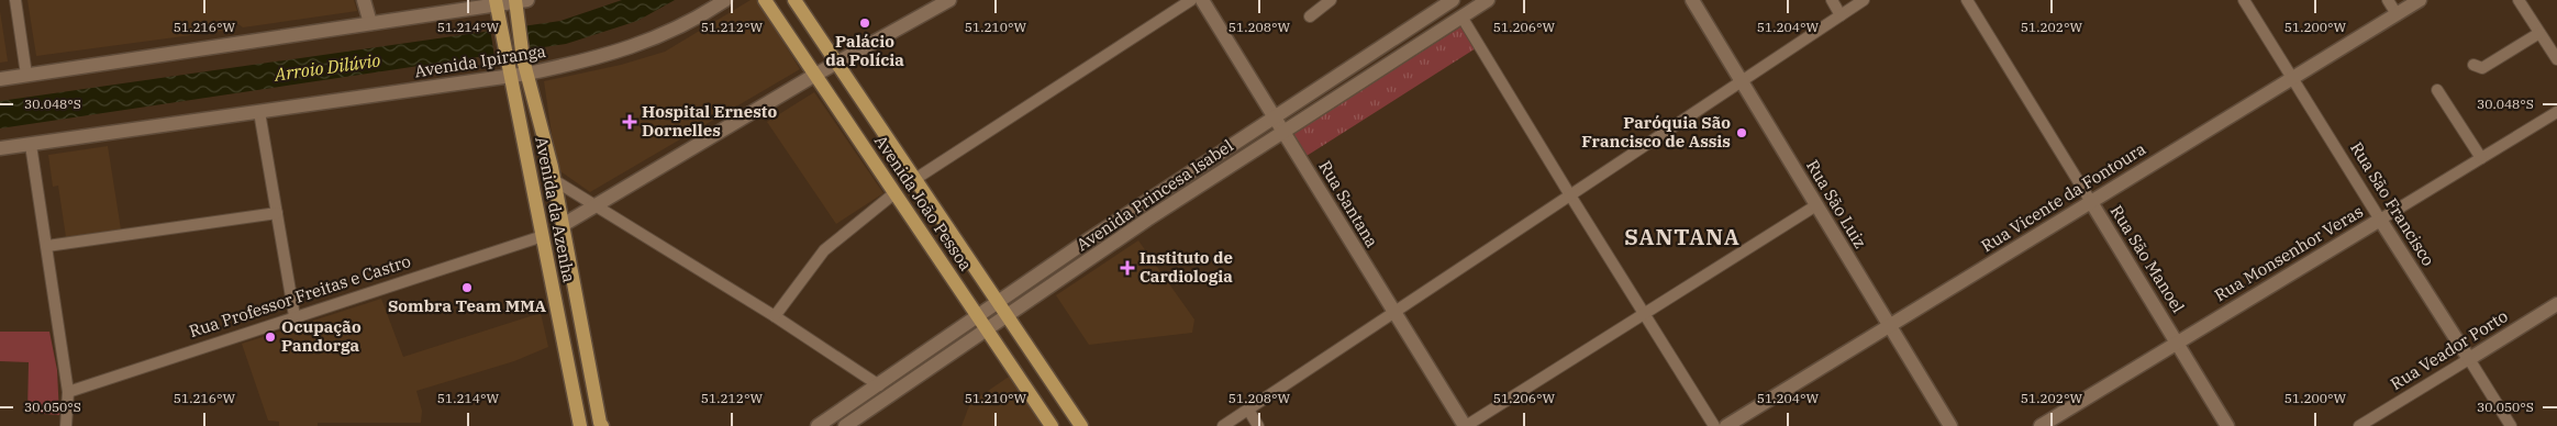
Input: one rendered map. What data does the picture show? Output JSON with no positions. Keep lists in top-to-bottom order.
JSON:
{
  "streets": {
    "main road": ["Avenida João Pessoa", "Avenida da Azenha"],
    "street": [
      "Avenida Ipiranga",
      "Avenida Princesa Isabel",
      "Rua Vicente da Fontoura",
      "Rua Santana",
      "Rua São Luiz",
      "Rua São Francisco",
      "Rua Monsenhor Veras",
      "Rua São Manoel",
      "Rua Professor Freitas e Castro",
      "Rua Veador Porto"
    ]
  },
  "crossings": [
    ["Avenida Ipiranga", "Avenida da Azenha"],
    ["Avenida Princesa Isabel", "Avenida João Pessoa"],
    ["Avenida Princesa Isabel", "Rua Santana"],
    ["Rua Vicente da Fontoura", "Rua São Luiz"],
    ["Rua Vicente da Fontoura", "Rua São Francisco"],
    ["Rua Vicente da Fontoura", "Rua São Manoel"],
    ["Rua São Francisco", "Rua Monsenhor Veras"],
    ["Rua São Francisco", "Rua Veador Porto"],
    ["Avenida da Azenha", "Rua Professor Freitas e Castro"],
    ["Rua Monsenhor Veras", "Rua São Manoel"]
  ],
  "districts": ["SANTANA"],
  "water": ["Arroio Dilúvio"],
  "places": {
    "other": [
      "Palácio da Polícia",
      "Paróquia São Francisco de Assis",
      "Sombra Team MMA",
      "Ocupação Pandorga"
    ],
    "health": ["Hospital Ernesto Dornelles", "Instituto de Cardiologia"]
  },
  "coordinates": [
    "51.216°W",
    "51.214°W",
    "51.212°W",
    "51.210°W",
    "51.208°W",
    "51.206°W",
    "51.204°W",
    "51.202°W",
    "51.200°W",
    "30.048°S",
    "30.050°S"
  ]
}
